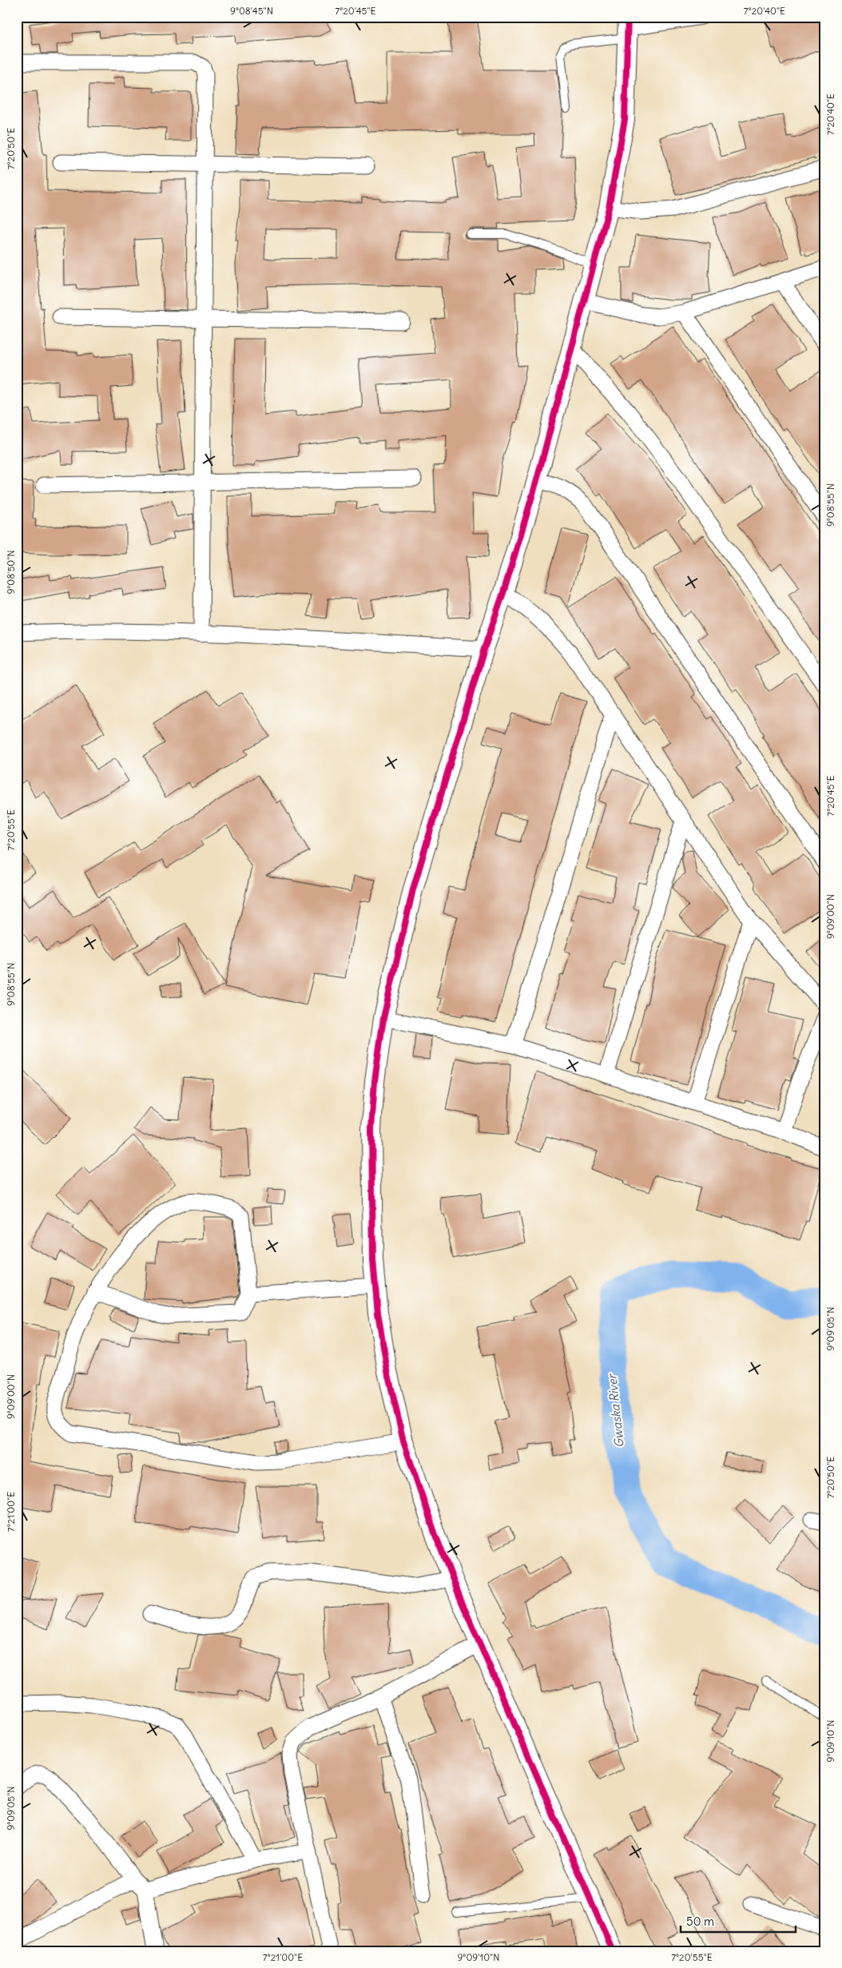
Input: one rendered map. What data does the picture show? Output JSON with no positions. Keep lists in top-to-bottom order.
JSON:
{
  "water": ["Gwaska River"],
  "scale_bar": "50 m",
  "coordinates": [
    "9°08'45\"N",
    "7°20'45\"E",
    "7°20'40\"E",
    "7°20'50\"E",
    "9°08'55\"N",
    "9°08'50\"N",
    "7°20'55\"E",
    "9°09'00\"N",
    "9°09'05\"N",
    "7°21'00\"E",
    "9°09'10\"N"
  ]
}
